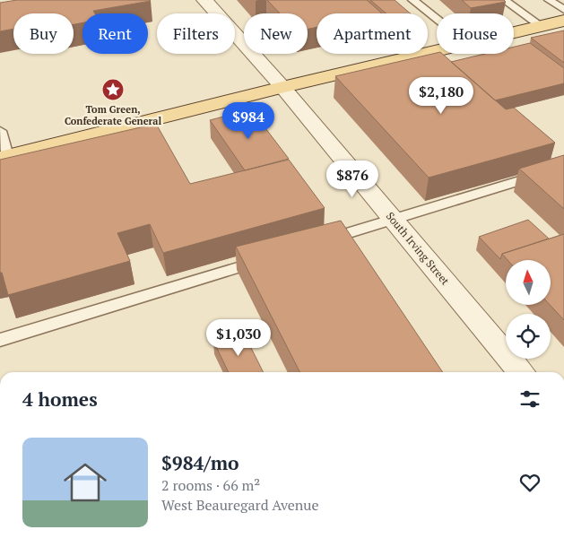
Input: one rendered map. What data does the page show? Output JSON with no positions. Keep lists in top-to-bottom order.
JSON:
{
  "streets": {
    "street": ["South Irving Street"]
  },
  "places": {
    "place": ["Tom Green, Confederate General"]
  },
  "north": "top",
  "page": {
    "chip": [
      "Buy",
      "Rent",
      "Filters",
      "New",
      "Apartment",
      "House"
    ],
    "price": [
      "$2,180",
      "$984",
      "$876",
      "$1,030"
    ],
    "heading": "4 homes",
    "list": [
      {
        "name": "$984/mo",
        "note": "2 rooms · 66 m² · West Beauregard Avenue"
      }
    ]
  }
}
